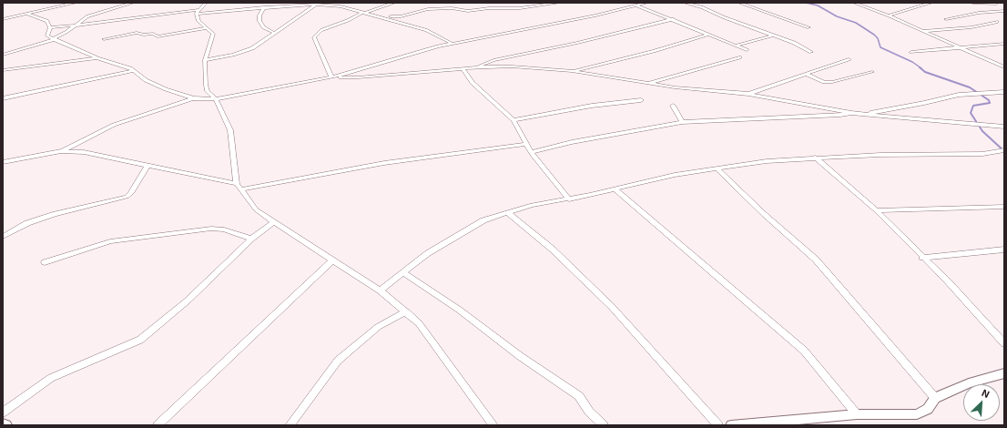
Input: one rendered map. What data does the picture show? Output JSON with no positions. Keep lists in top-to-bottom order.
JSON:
{
  "north": "top right"
}
